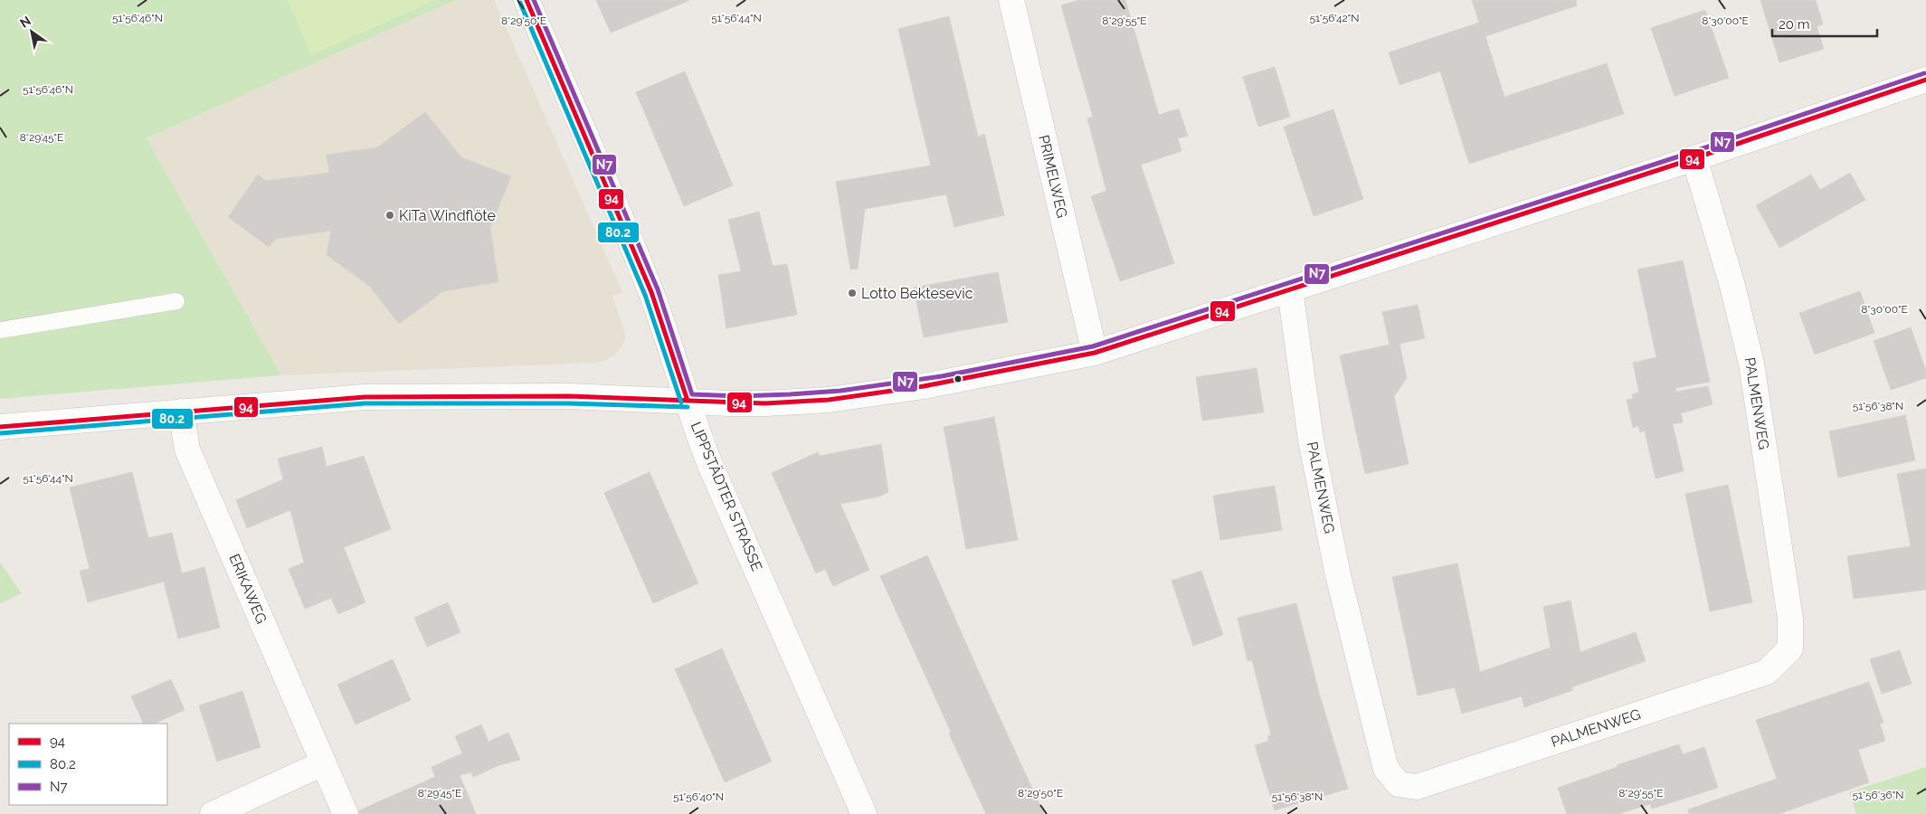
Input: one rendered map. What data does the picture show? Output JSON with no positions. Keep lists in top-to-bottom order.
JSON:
{
  "streets": {
    "street": [
      "PRIMELWEG",
      "PALMENWEG",
      "LIPPSTÄDTER STRASSE",
      "ERIKAWEG"
    ]
  },
  "places": ["KiTa Windflöte", "Lotto Bektesevic"],
  "lines": ["transit line 94", "transit line N7", "transit line 80.2"],
  "legend": ["94", "80.2", "N7"],
  "scale_bar": "20 m",
  "north": "top left",
  "coordinates": [
    "51°56'46\"N",
    "51°56'44\"N",
    "51°56'42\"N",
    "8°29'50\"E",
    "8°30'00\"E",
    "8°29'55\"E",
    "8°29'45\"E",
    "51°56'38\"N",
    "51°56'36\"N",
    "51°56'40\"N"
  ]
}
